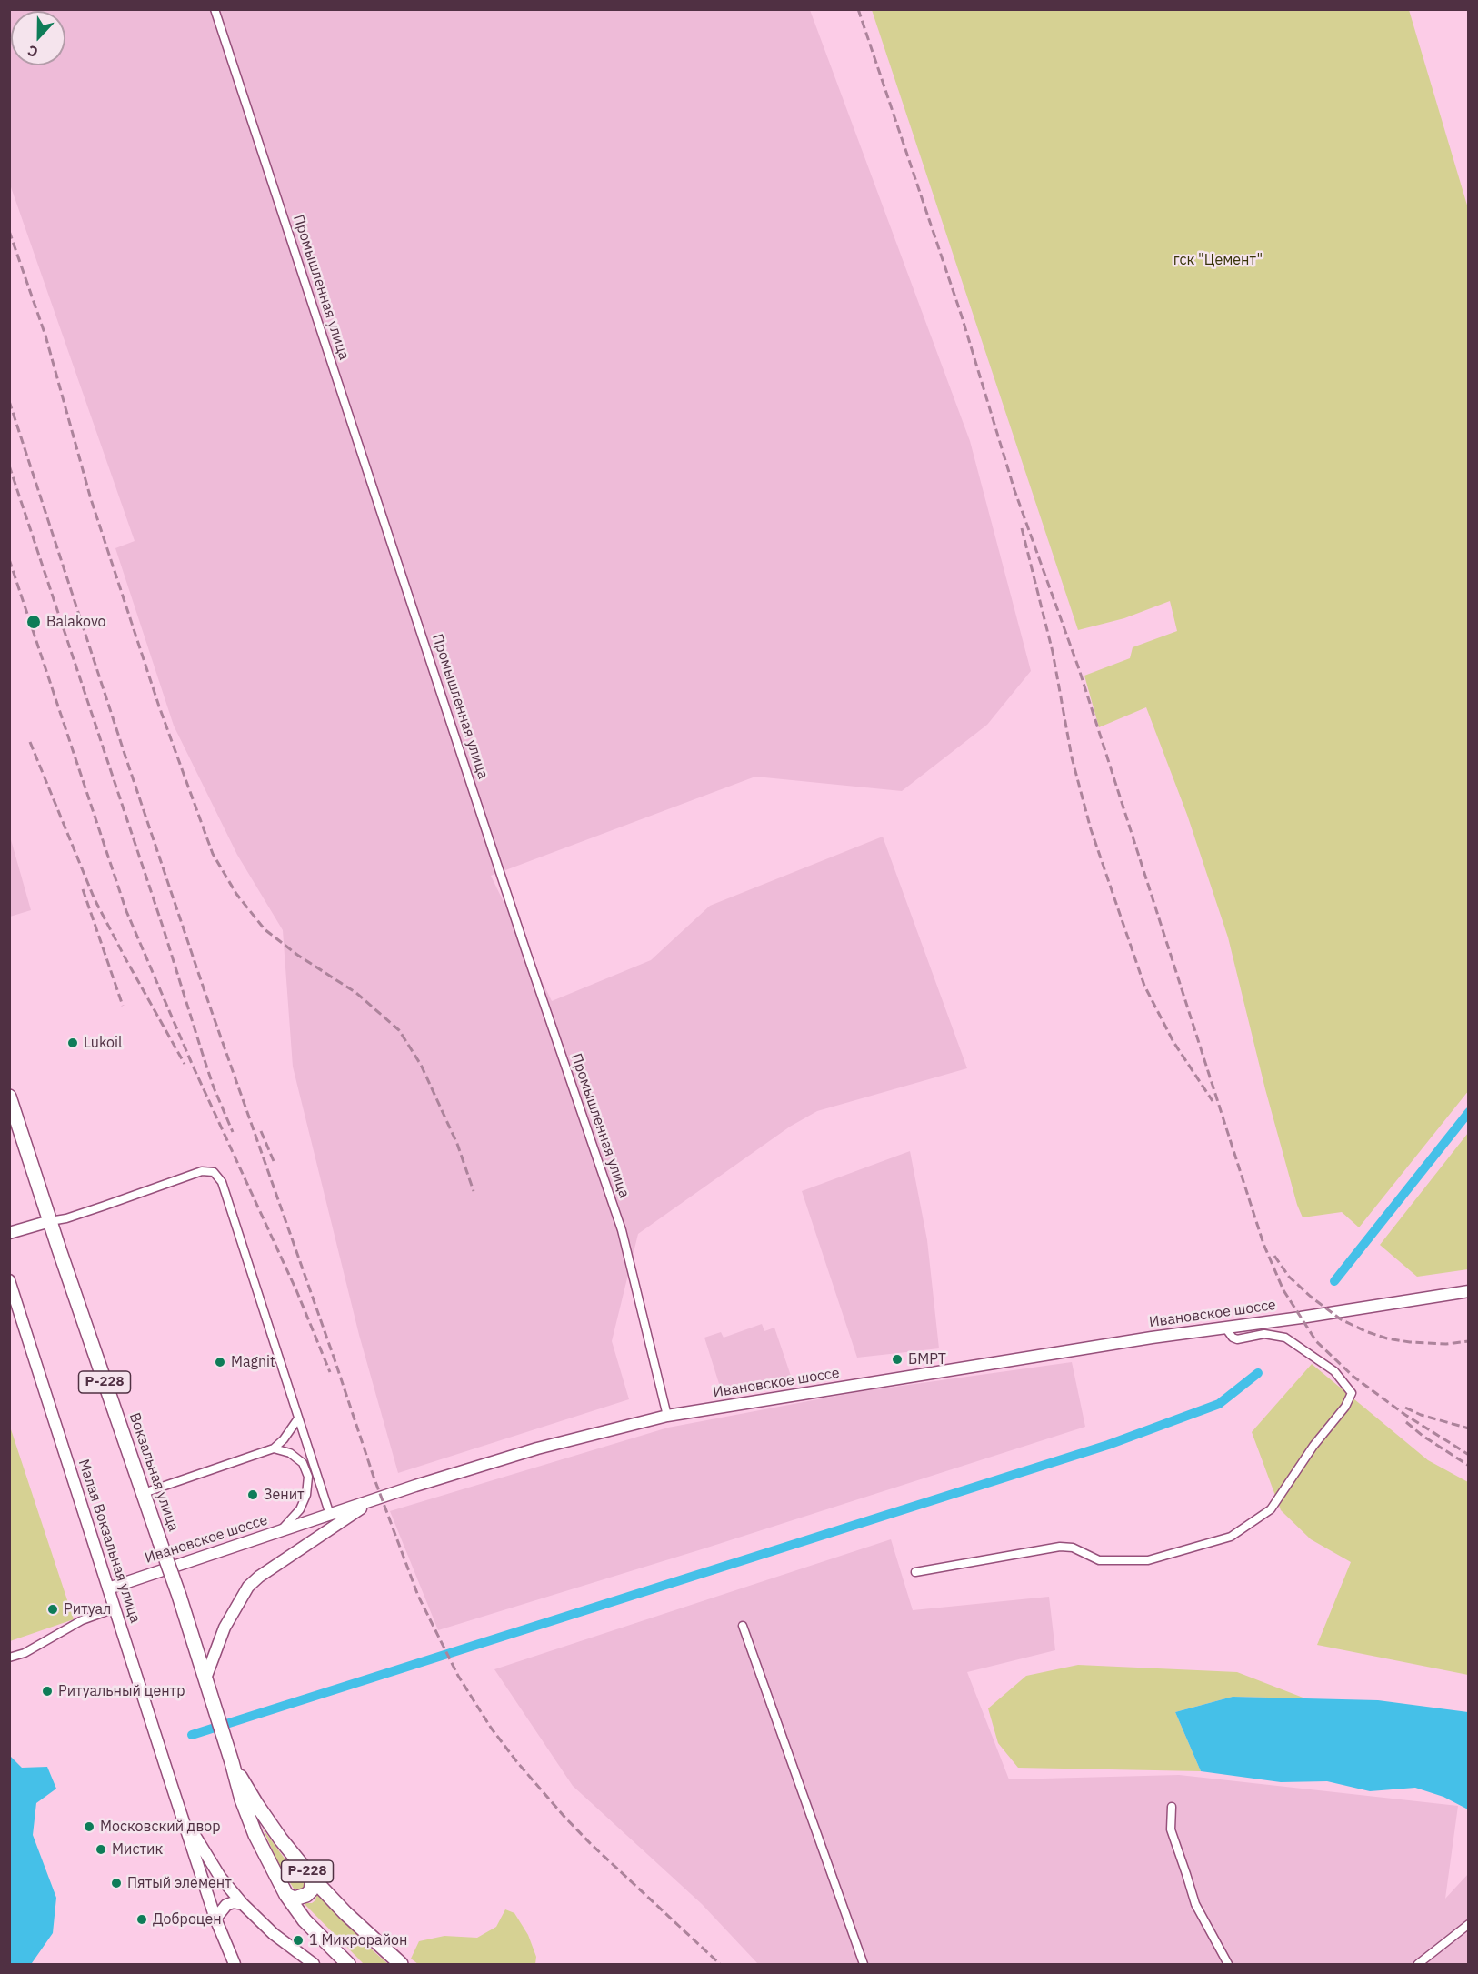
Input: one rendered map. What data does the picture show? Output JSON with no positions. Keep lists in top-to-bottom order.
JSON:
{
  "streets": {
    "highway": ["Р-228", "Вокзальная улица"],
    "street": ["Промышленная улица", "Ивановское шоссе", "Малая Вокзальная улица"]
  },
  "crossings": [
    ["Промышленная улица", "Ивановское шоссе"],
    ["Ивановское шоссе", "Малая Вокзальная улица"],
    ["Р-228", "Вокзальная улица"]
  ],
  "parks": ["гск \"Цемент\""],
  "places": [
    "Balakovo",
    "Lukoil",
    "БМРТ",
    "Magnit",
    "Зенит",
    "Ритуал",
    "Ритуальный центр",
    "Московский двор",
    "Мистик",
    "Пятый элемент",
    "Доброцен",
    "1 Микрорайон"
  ],
  "north": "bottom"
}
